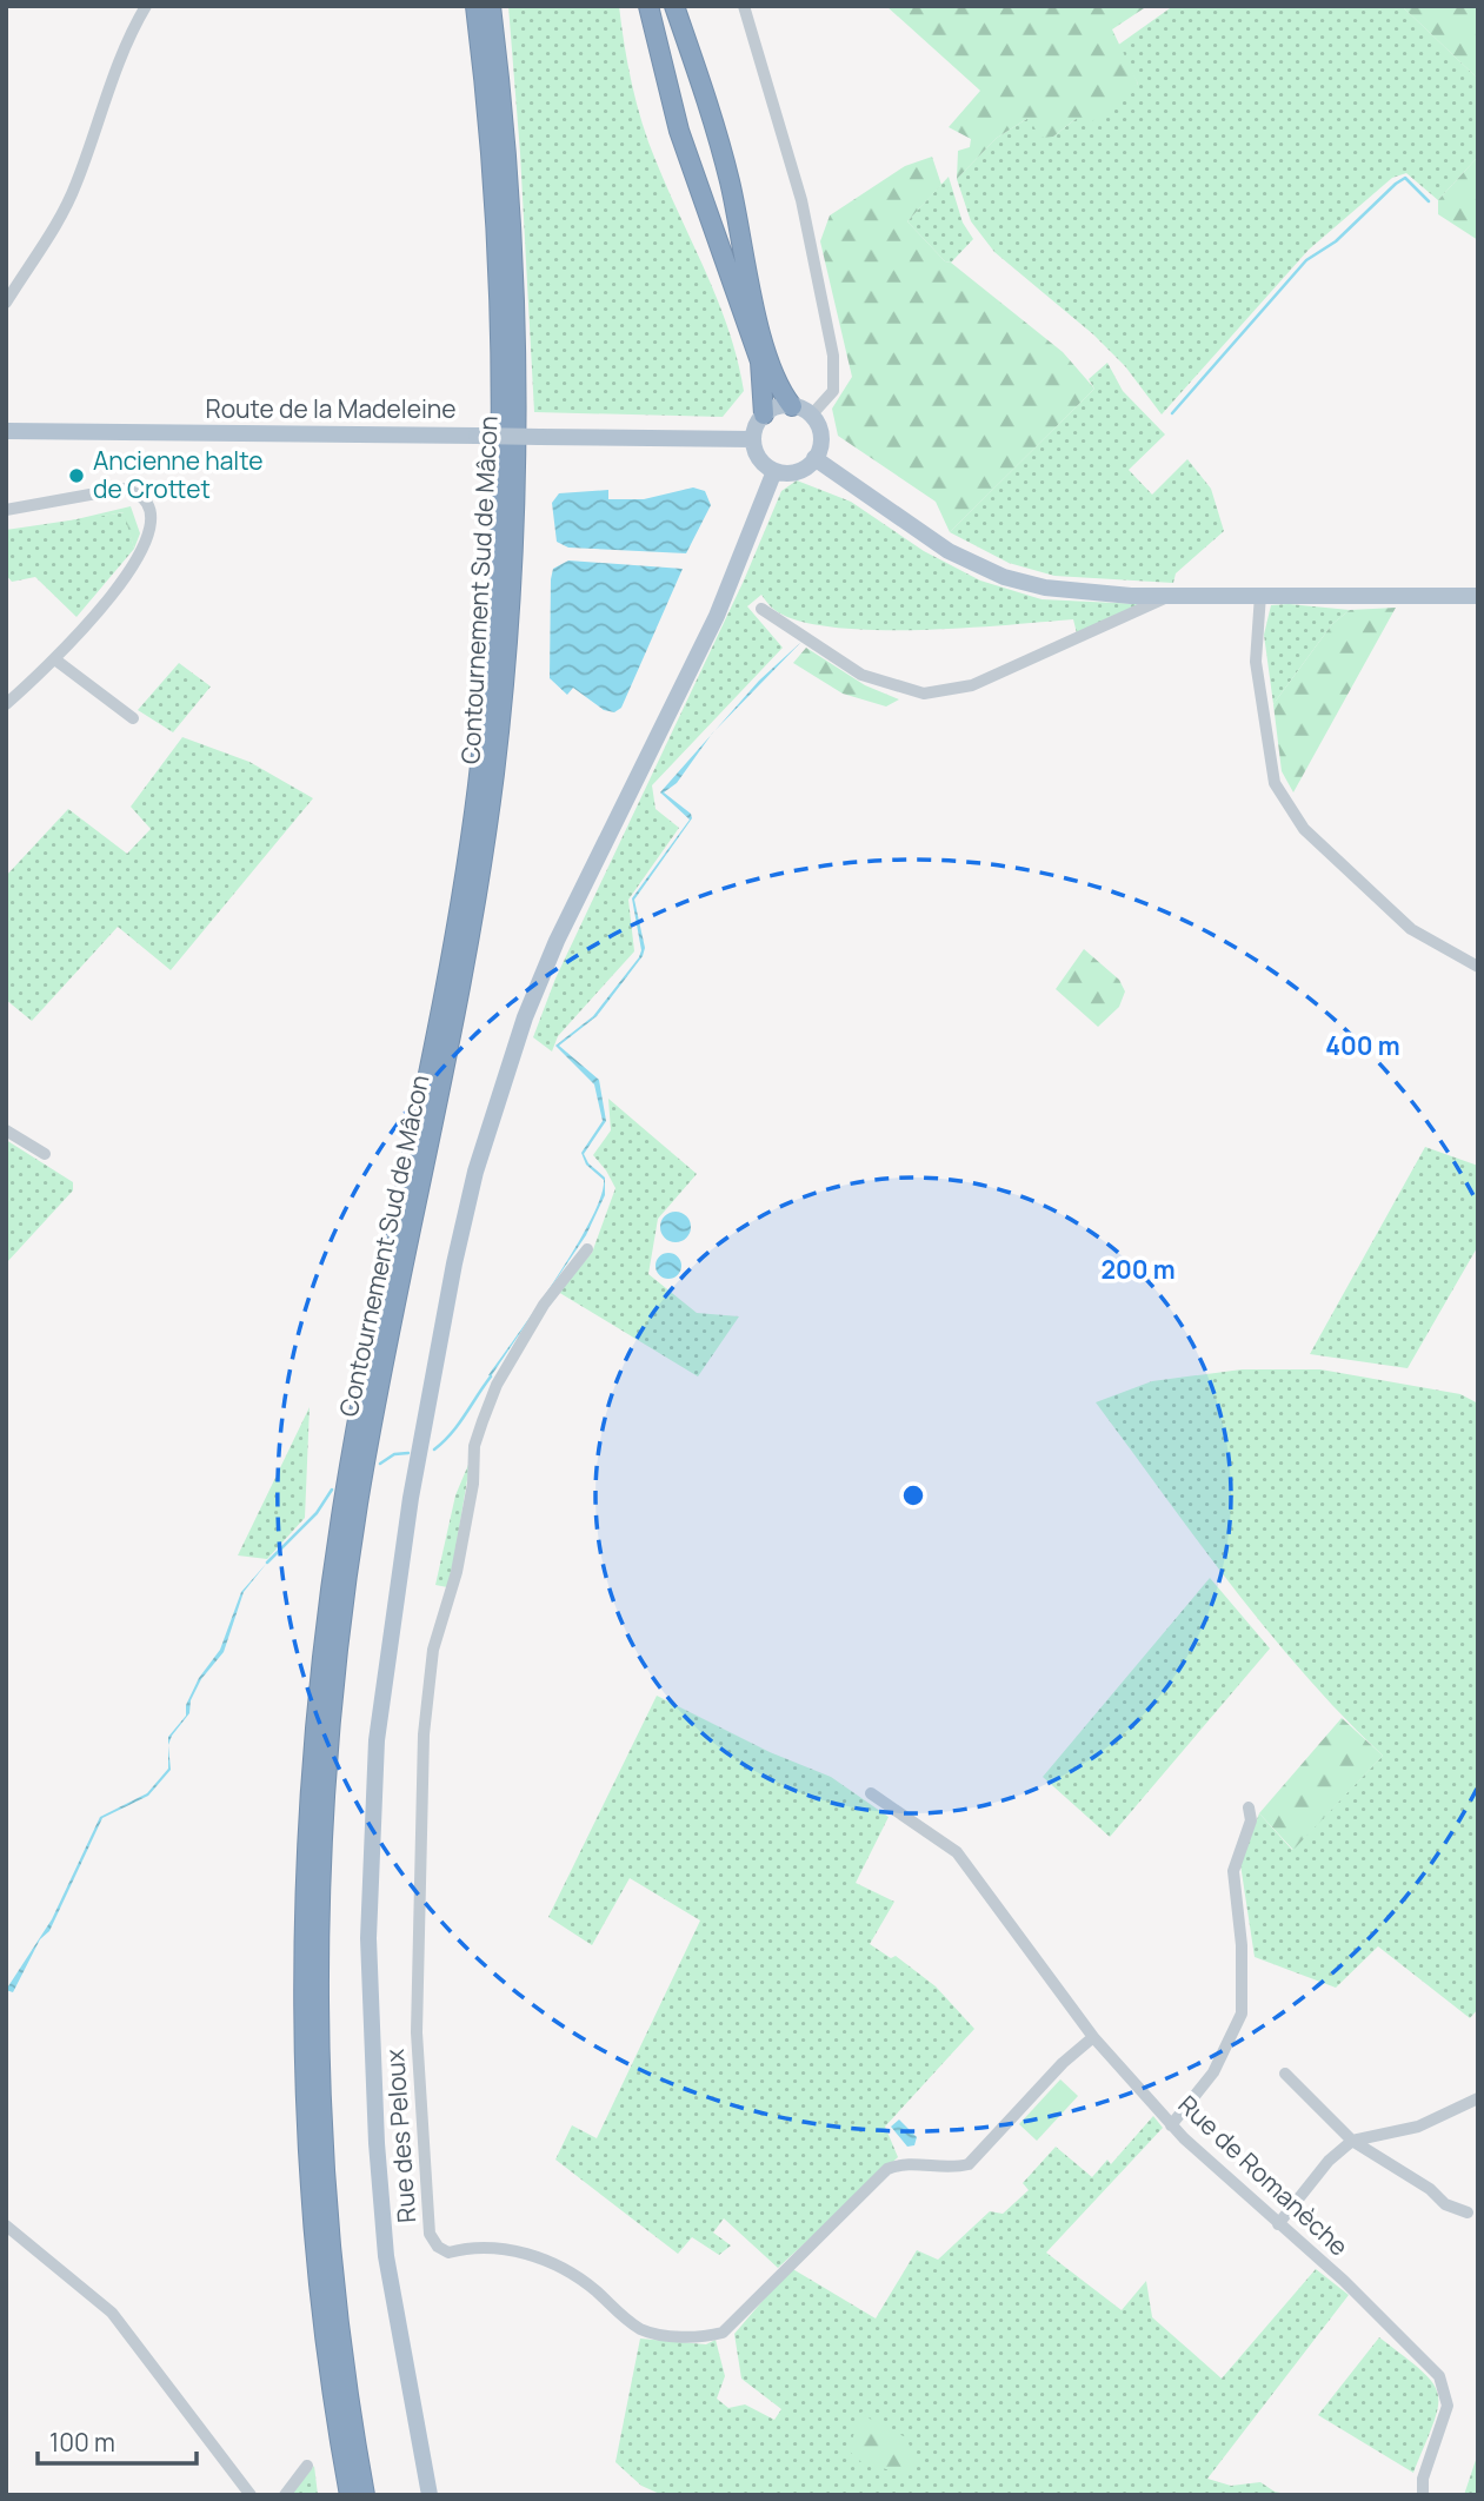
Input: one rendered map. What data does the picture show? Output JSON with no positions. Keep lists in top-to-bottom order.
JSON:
{
  "streets": {
    "highway": ["Contournement Sud de Mâcon"],
    "main road": ["Route de la Madeleine"],
    "street": ["Rue des Peloux", "Rue de Romanèche"]
  },
  "crossings": [
    ["Rue des Peloux", "Rue de Romanèche"]
  ],
  "places": ["Ancienne halte de Crottet"],
  "scale_bar": "100 m",
  "rings": ["400 m", "200 m"]
}
